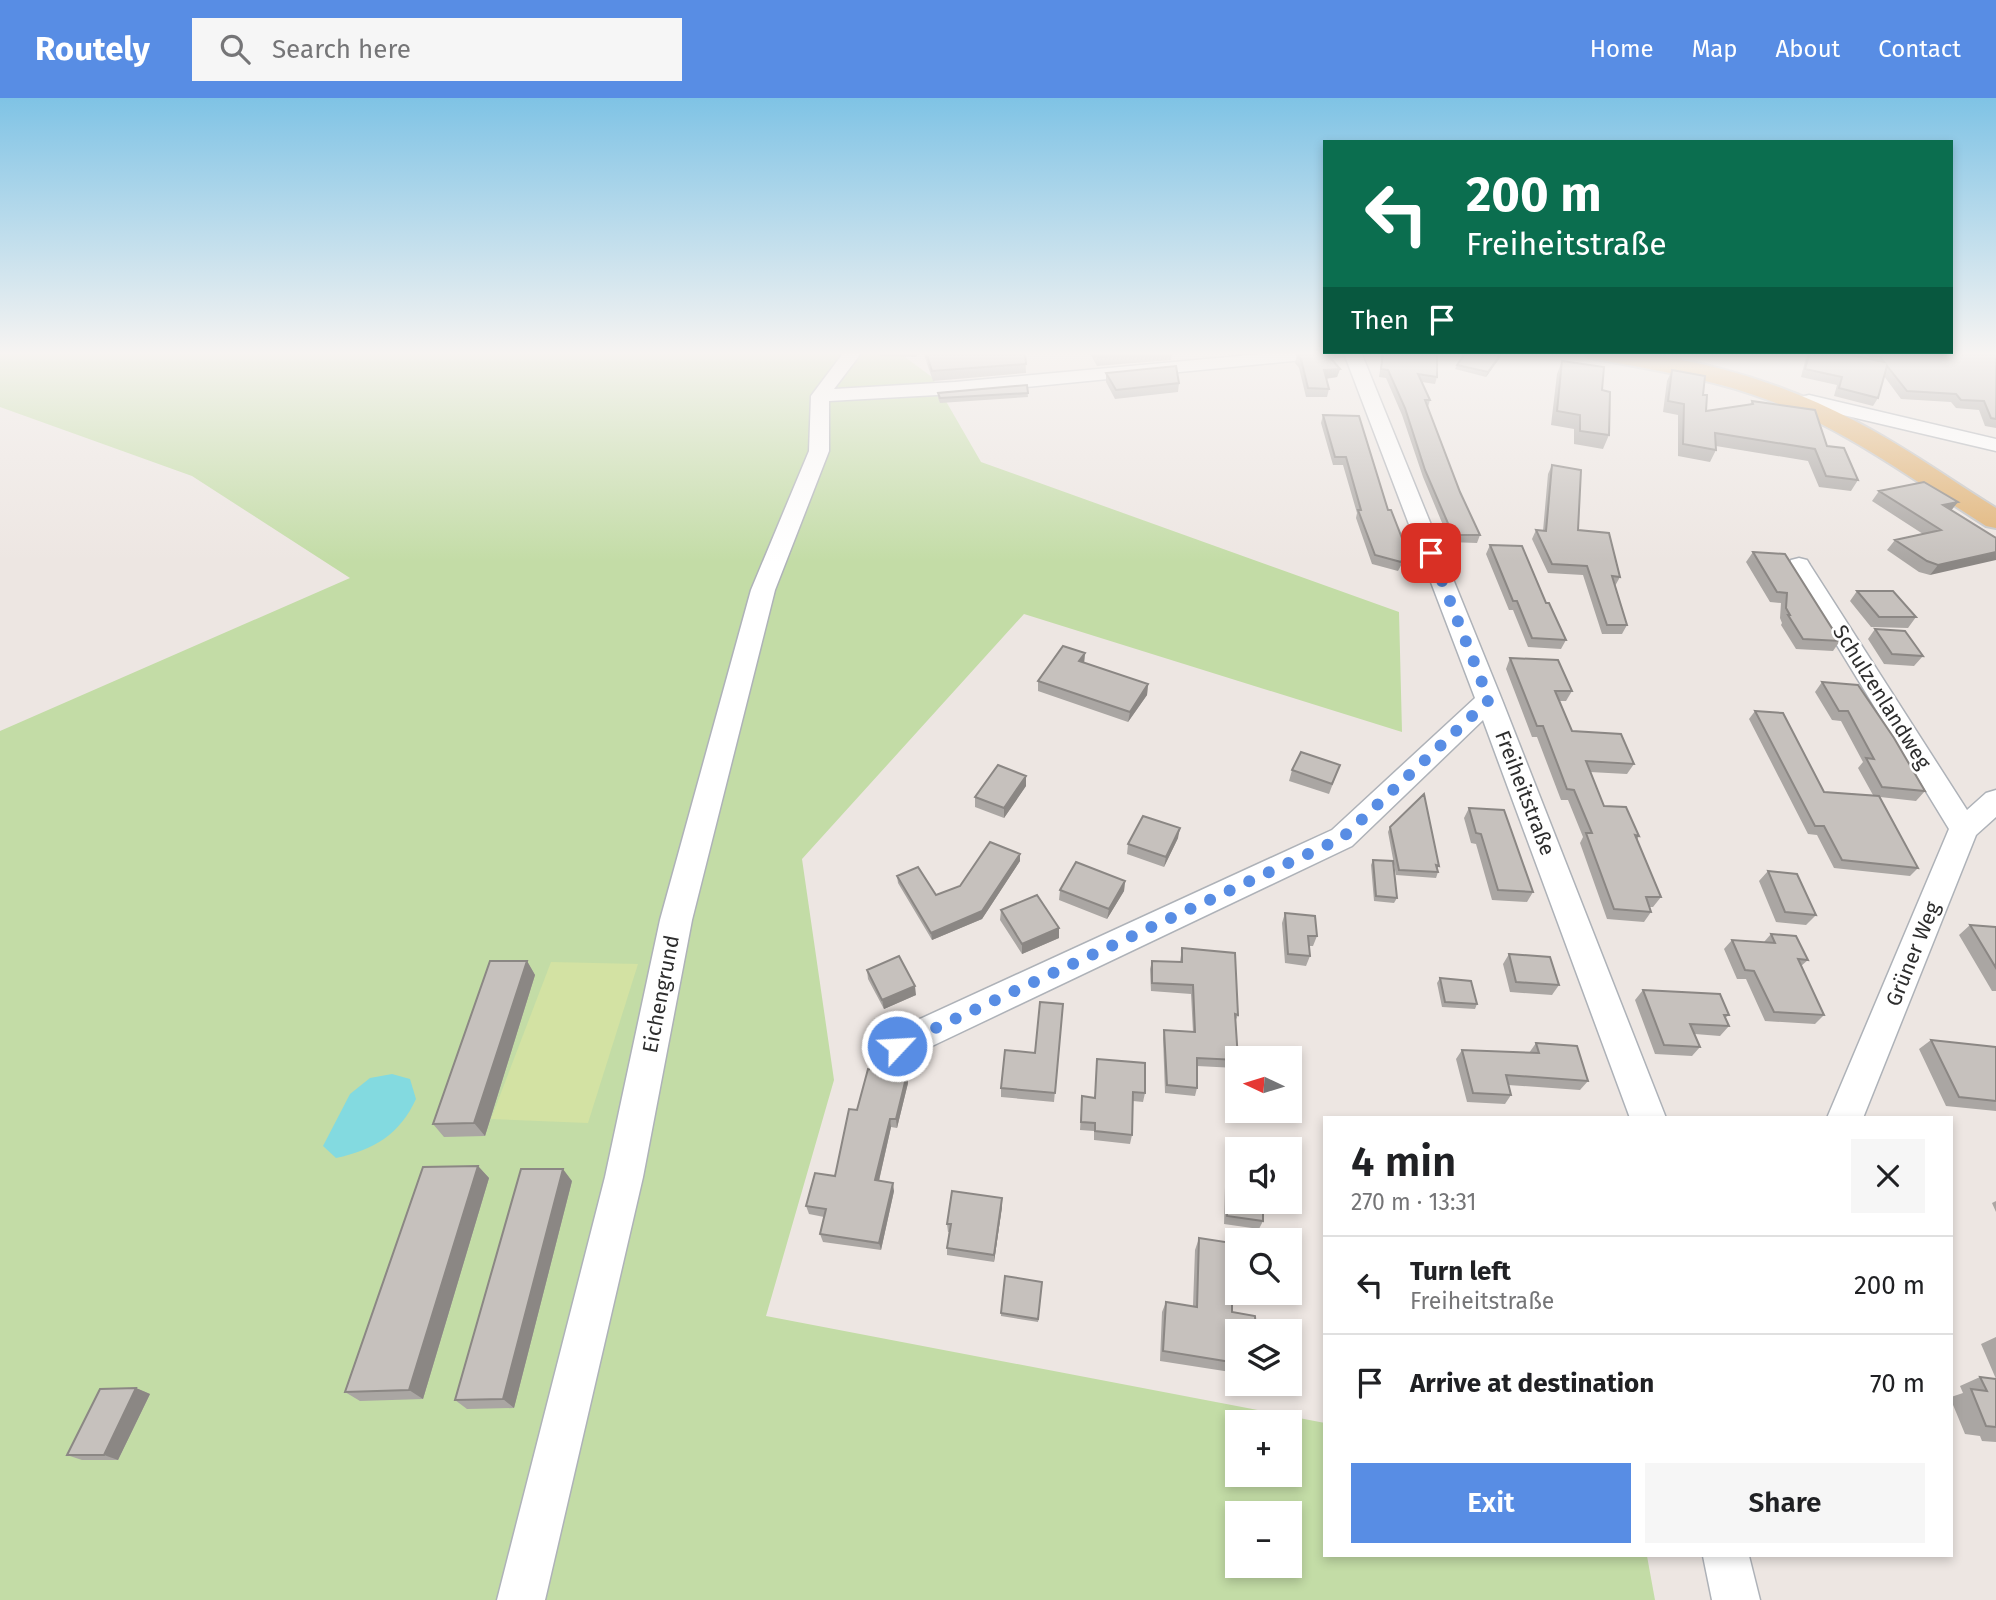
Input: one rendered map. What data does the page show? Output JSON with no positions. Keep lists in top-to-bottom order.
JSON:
{
  "streets": {
    "street": [
      "Schulzenlandweg",
      "Freiheitstraße",
      "Grüner Weg",
      "Eichengrund"
    ]
  },
  "crossings": [
    ["Schulzenlandweg", "Grüner Weg"]
  ],
  "north": "left",
  "page": {
    "header": "Routely",
    "search": "Search here",
    "nav": [
      "Home",
      "Map",
      "About",
      "Contact"
    ],
    "turn": ["200 m", "Freiheitstraße"],
    "then": "Then",
    "map_buttons": ["+", "−"],
    "heading": ["4 min", "270 m · 13:31"],
    "list": [
      {
        "name": "Turn left",
        "note": "Freiheitstraße",
        "value": "200 m"
      },
      {
        "name": "Arrive at destination",
        "value": "70 m"
      }
    ],
    "buttons": ["Exit", "Share"]
  }
}
